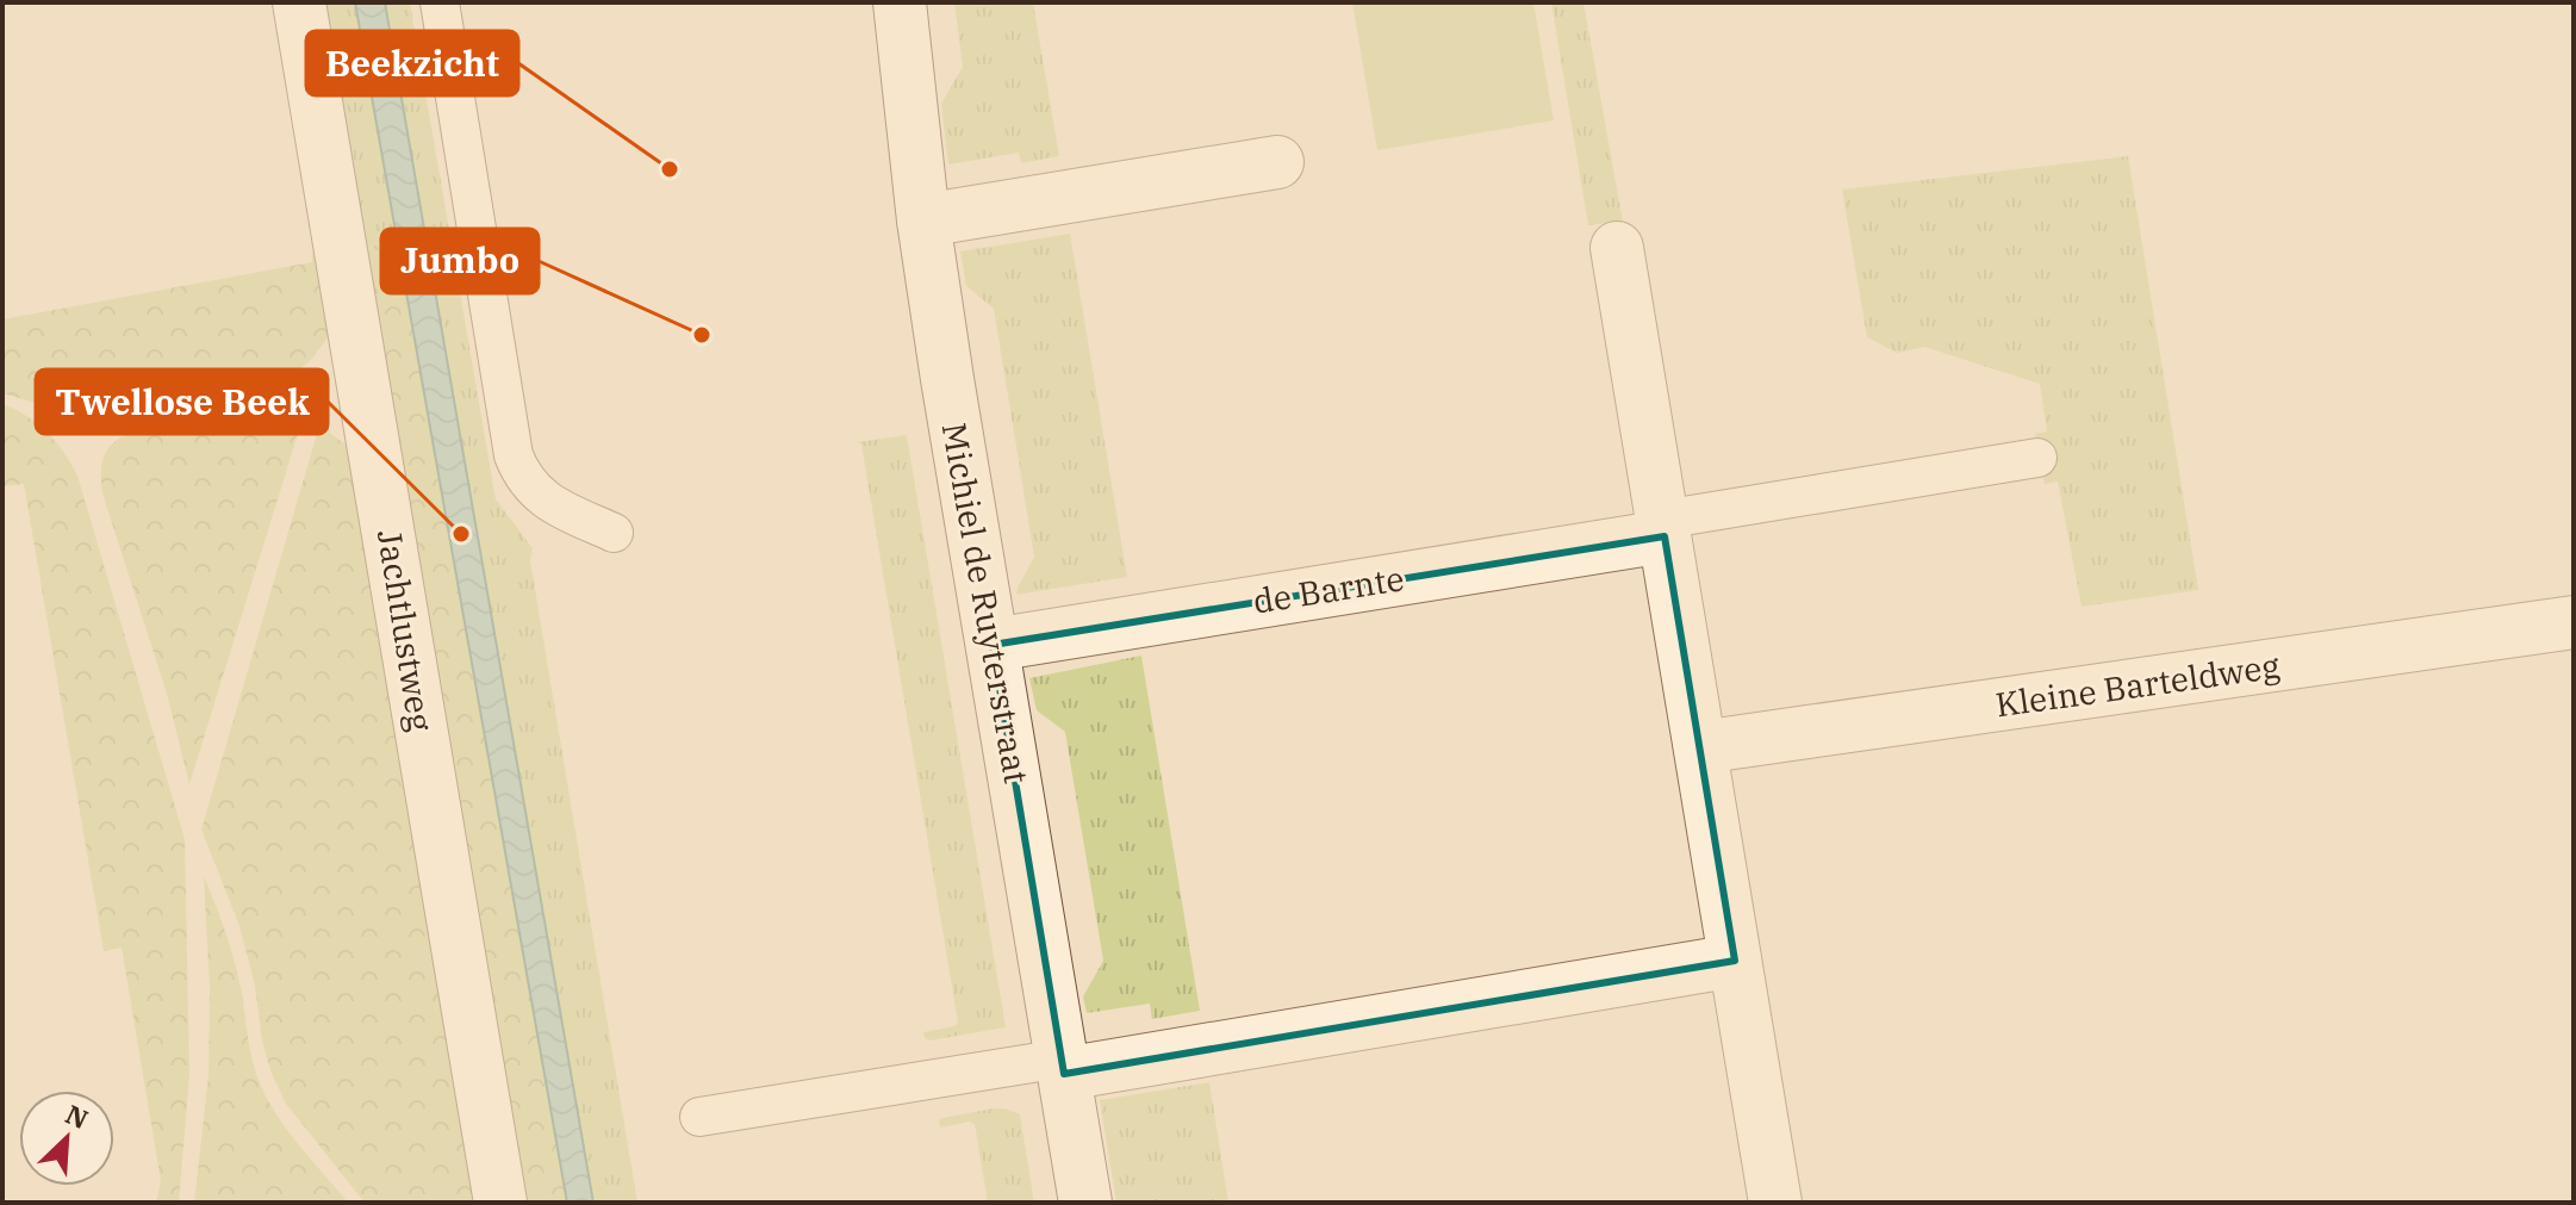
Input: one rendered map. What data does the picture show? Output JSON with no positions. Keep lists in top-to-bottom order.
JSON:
{
  "streets": {
    "street": [
      "de Barnte",
      "Michiel de Ruyterstraat",
      "Jachtlustweg",
      "Kleine Barteldweg"
    ]
  },
  "crossings": [
    ["de Barnte", "Michiel de Ruyterstraat"]
  ],
  "places": ["Beekzicht", "Jumbo", "Twellose Beek"],
  "north": "top right"
}
